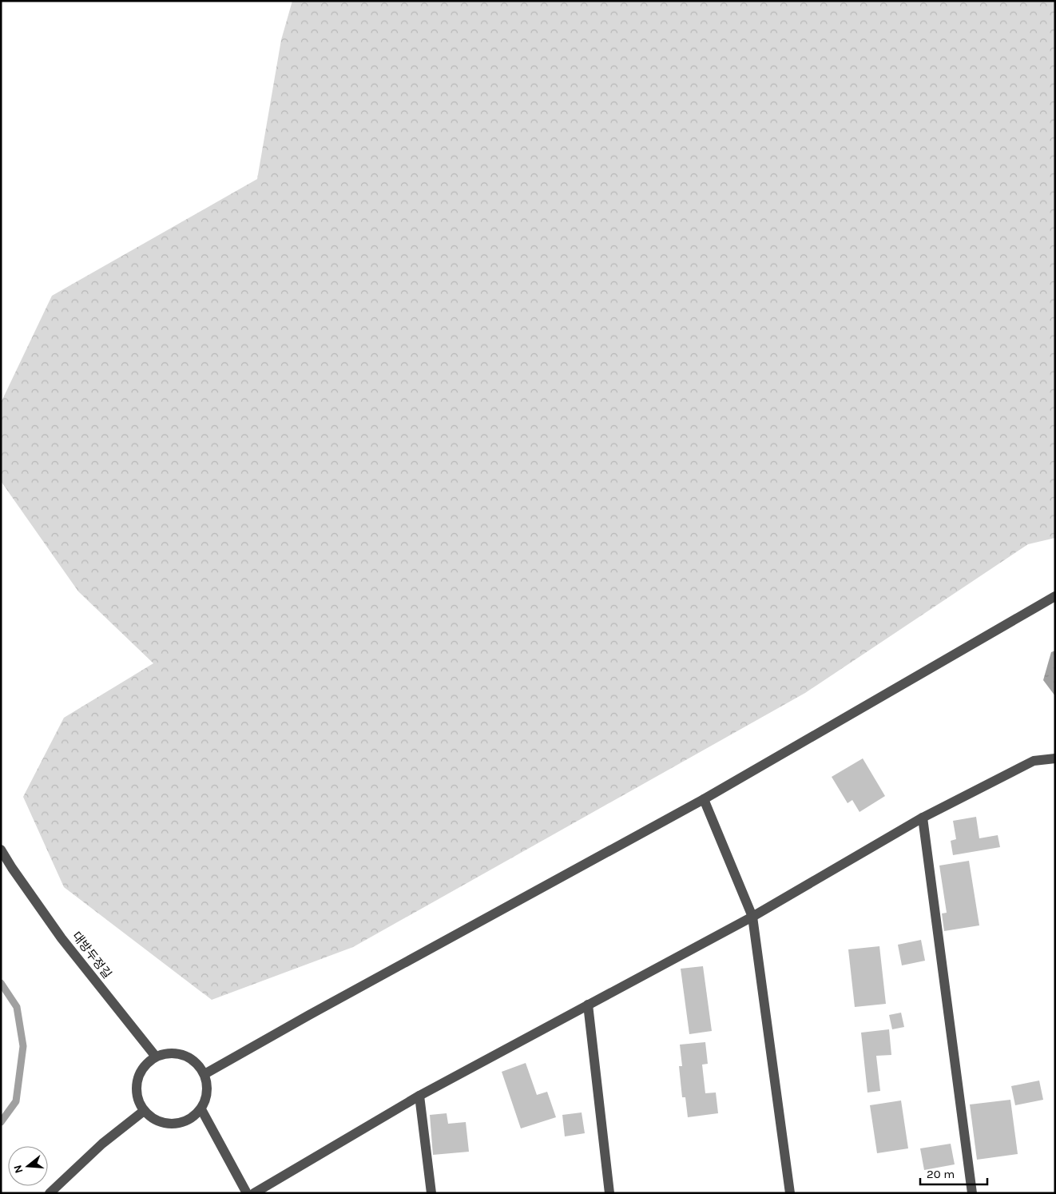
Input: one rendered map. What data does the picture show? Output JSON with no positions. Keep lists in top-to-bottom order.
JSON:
{
  "streets": {
    "street": ["대방두정길"]
  },
  "scale_bar": "20 m",
  "north": "left"
}
